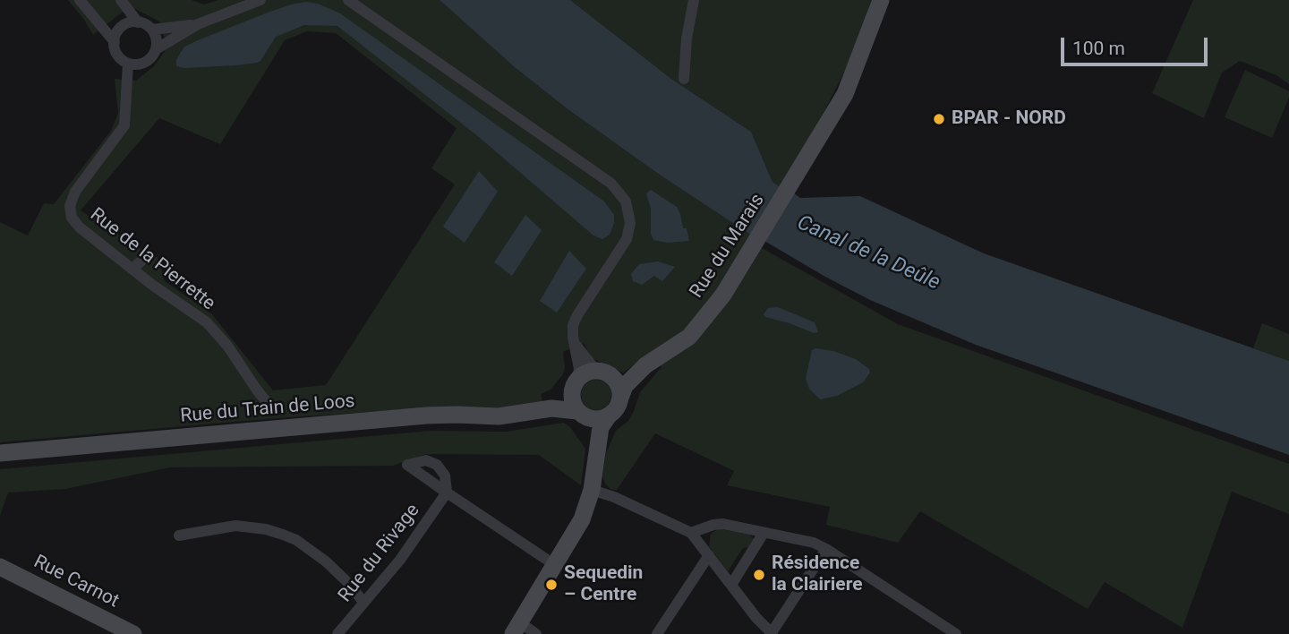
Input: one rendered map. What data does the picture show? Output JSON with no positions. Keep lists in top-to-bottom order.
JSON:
{
  "streets": {
    "street": [
      "Rue du Marais",
      "Rue de la Pierrette",
      "Rue du Train de Loos",
      "Rue du Rivage",
      "Rue Carnot"
    ]
  },
  "crossings": [
    ["Rue du Marais", "Rue du Train de Loos"]
  ],
  "water": ["Canal de la Deûle"],
  "places": ["BPAR - NORD", "Résidence la Clairiere", "Sequedin – Centre"],
  "scale_bar": "100 m"
}
